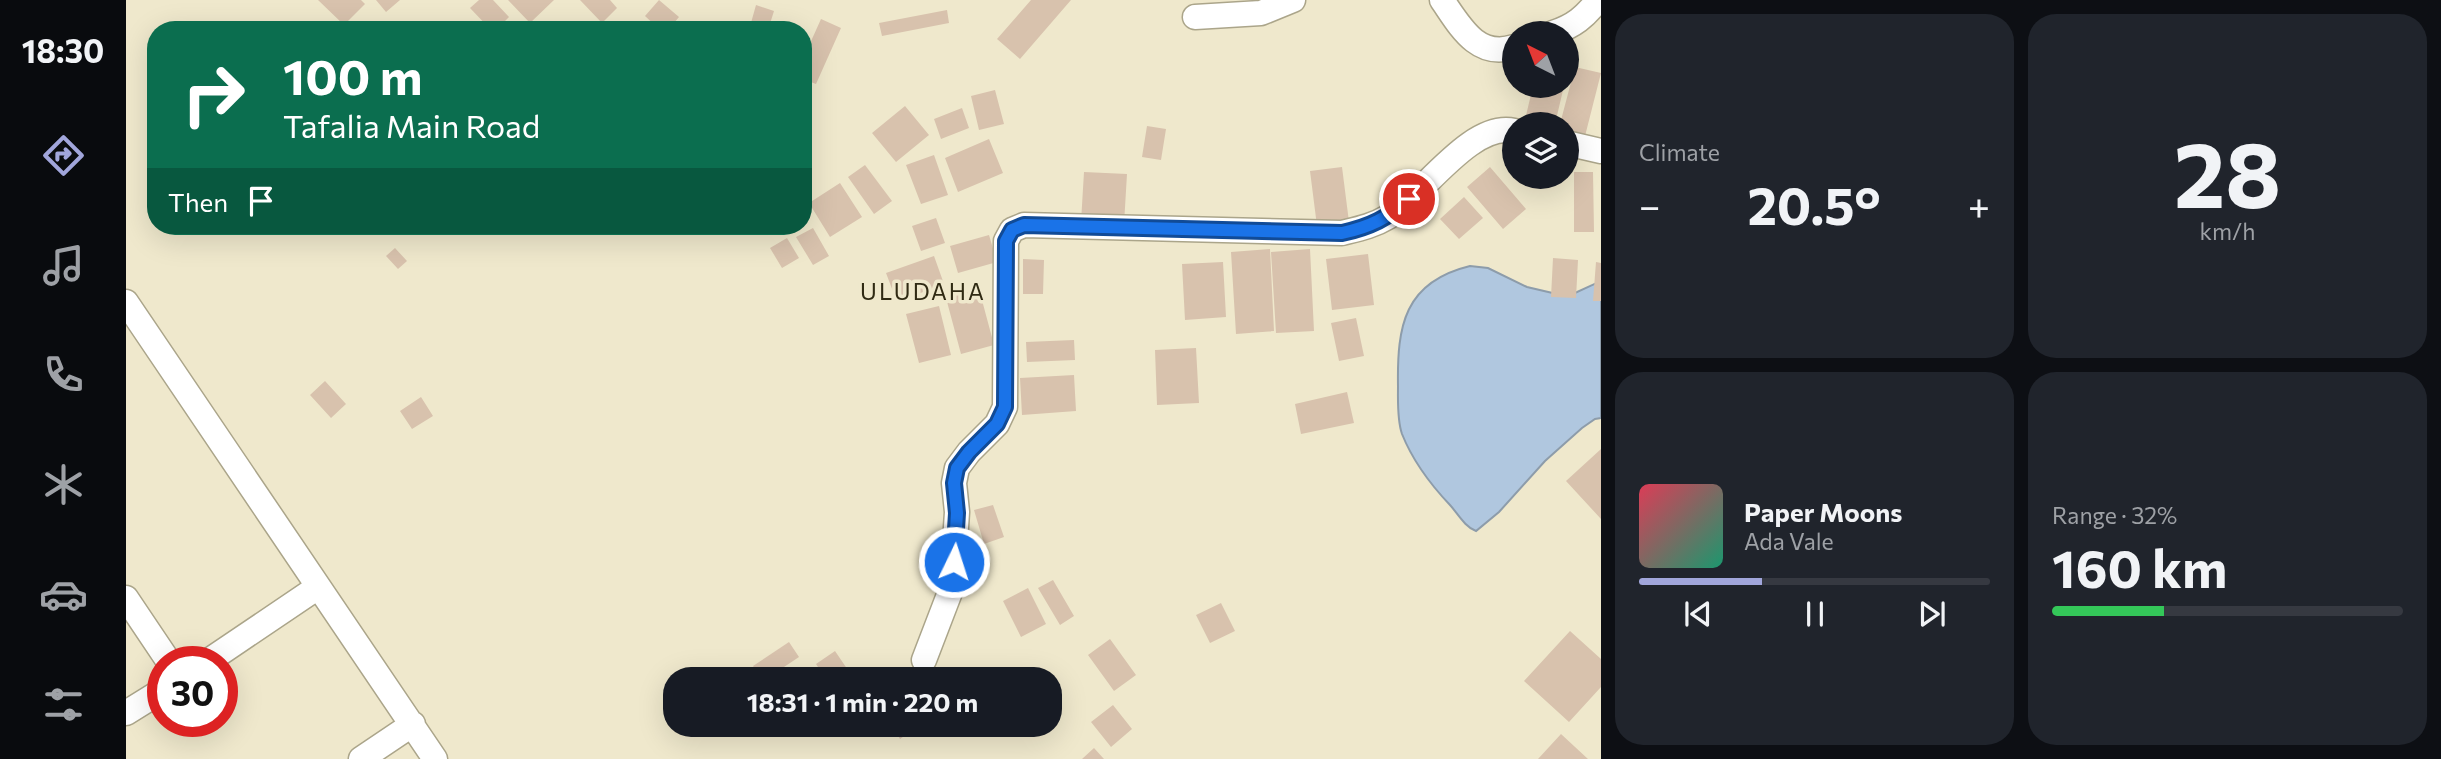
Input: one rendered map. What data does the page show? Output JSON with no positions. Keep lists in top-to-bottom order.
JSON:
{
  "districts": ["ULUDAHA"],
  "north": "top left",
  "page": {
    "tabs": "18:30",
    "tile": [
      "Climate",
      ["28", "km/h"],
      ["Range · 32%", "160 km"]
    ],
    "turn": ["100 m", "Tafalia Main Road"],
    "then": "Then",
    "heat": ["−", "20.5°", "+"],
    "song": ["Paper Moons", "Ada Vale"],
    "limit": "30",
    "trip": "18:31 · 1 min · 220 m"
  }
}
